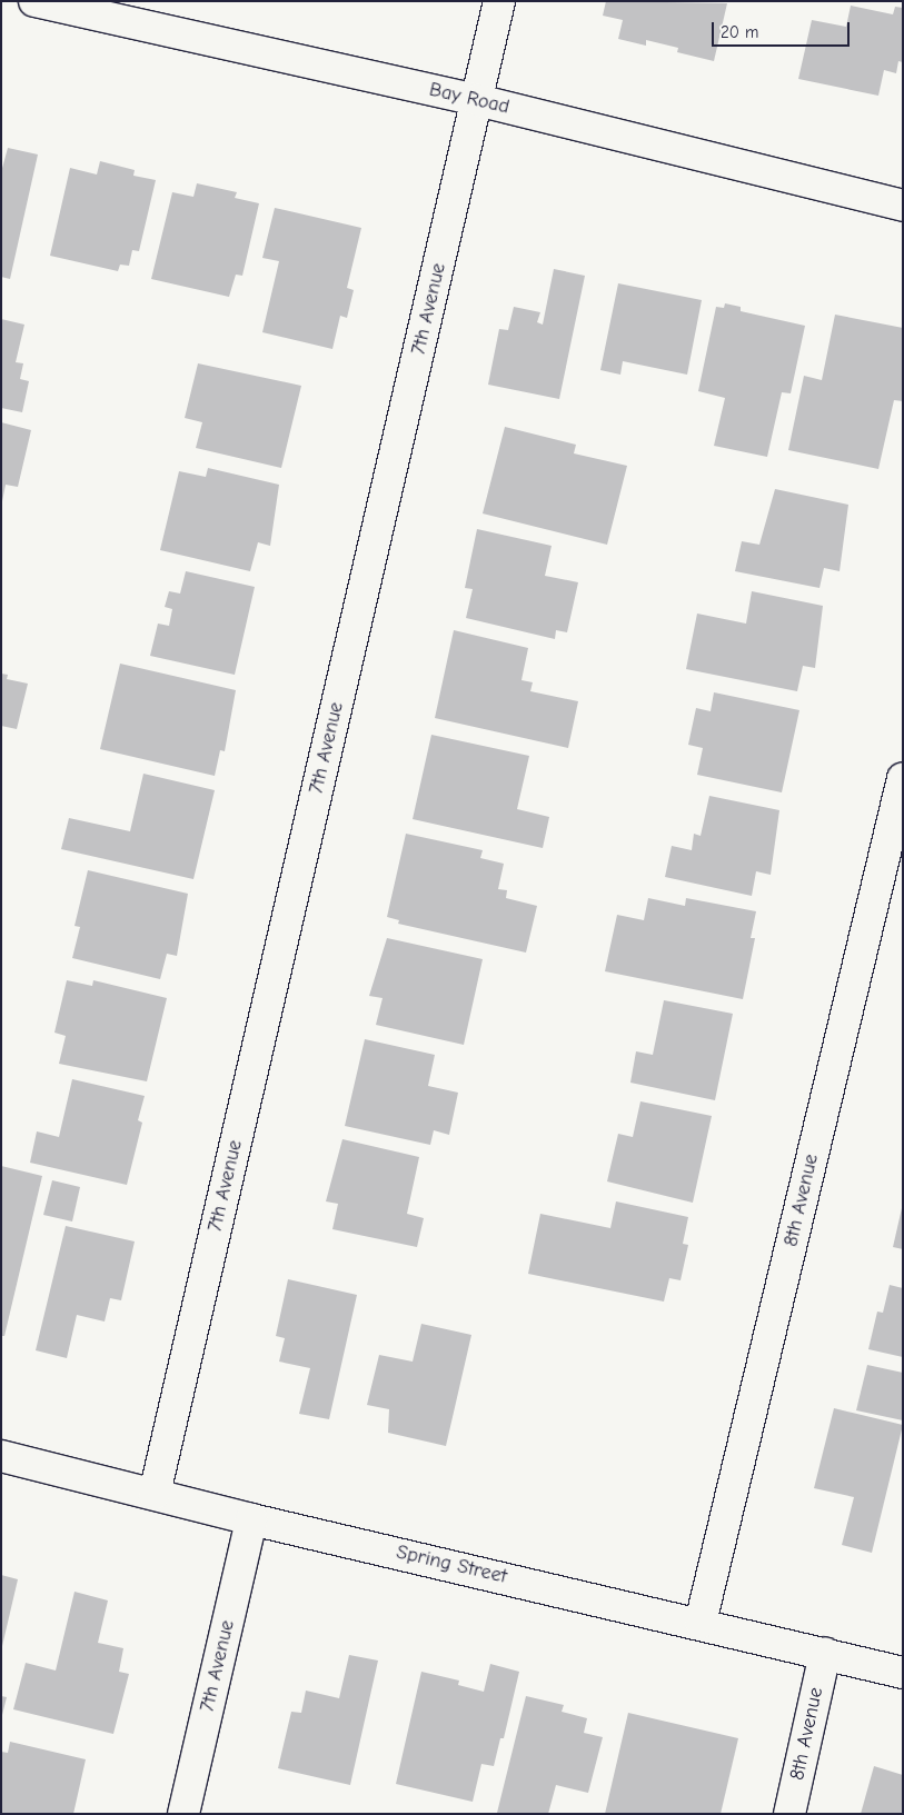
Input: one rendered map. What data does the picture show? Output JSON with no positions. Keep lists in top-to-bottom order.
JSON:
{
  "streets": {
    "street": [
      "Bay Road",
      "7th Avenue",
      "8th Avenue",
      "Spring Street"
    ]
  },
  "crossings": [
    ["Bay Road", "7th Avenue"],
    ["7th Avenue", "Spring Street"],
    ["8th Avenue", "Spring Street"]
  ],
  "scale_bar": "20 m"
}
